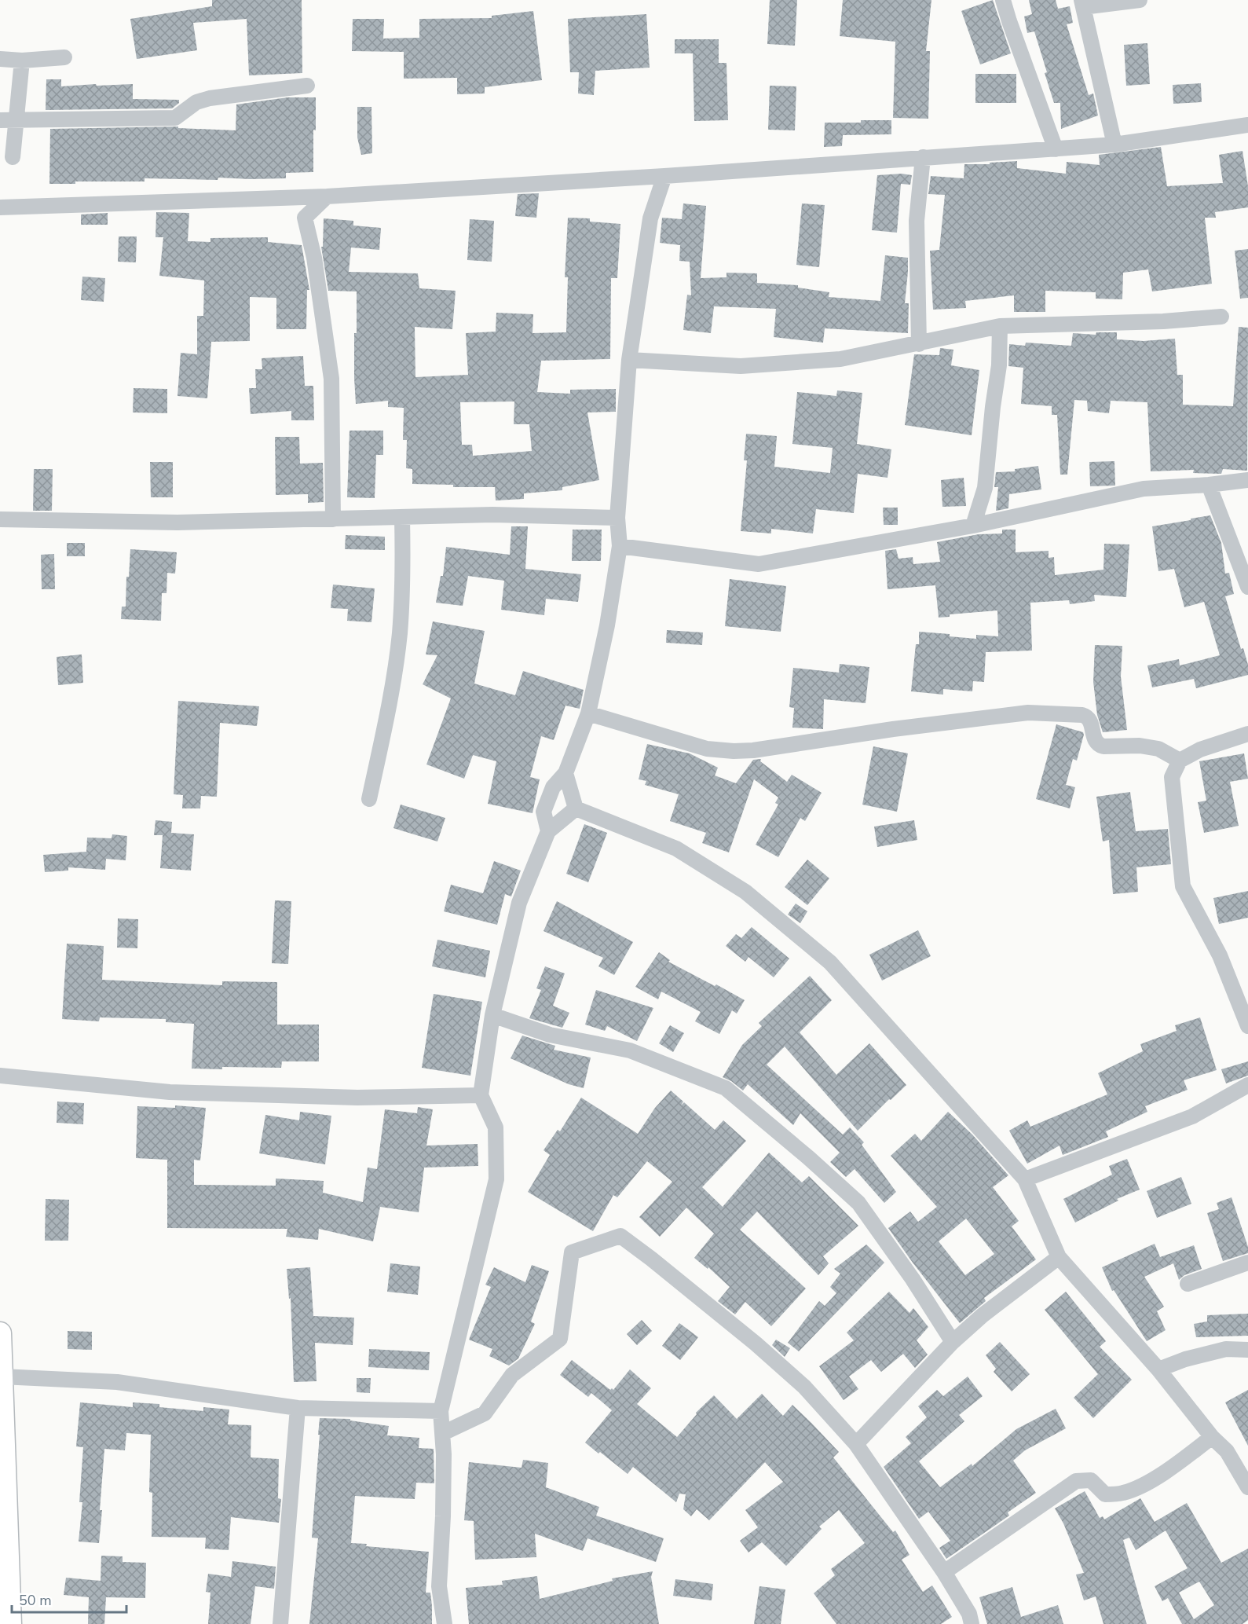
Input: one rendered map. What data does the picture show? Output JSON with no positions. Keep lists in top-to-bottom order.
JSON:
{
  "scale_bar": "50 m"
}
